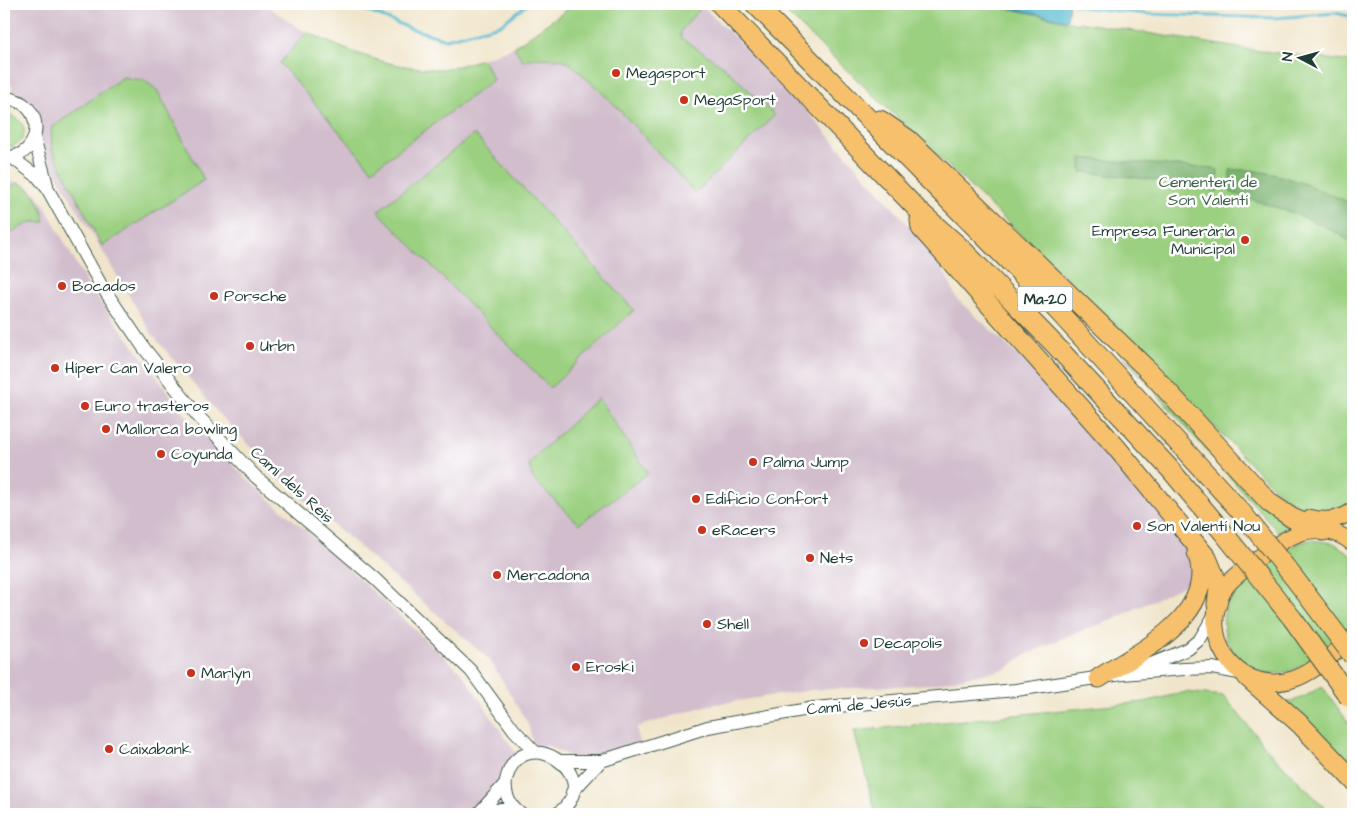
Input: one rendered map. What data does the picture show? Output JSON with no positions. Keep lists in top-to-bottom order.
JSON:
{
  "streets": {
    "highway": ["Ma-20"],
    "street": ["Camí dels Reis", "Camí de Jesús"]
  },
  "parks": ["Cementeri de Son Valentí"],
  "places": [
    "Megasport",
    "MegaSport",
    "Empresa Funerària Municipal",
    "Bocados",
    "Porsche",
    "Urbn",
    "Híper Can Valero",
    "Euro trasteros",
    "Mallorca bowling",
    "Coyunda",
    "Palma Jump",
    "Edificio Confort",
    "Son Valentí Nou",
    "eRacers",
    "Nets",
    "Mercadona",
    "Shell",
    "Decapolis",
    "Eroski",
    "Marlyn",
    "Caixabank"
  ],
  "north": "left"
}
